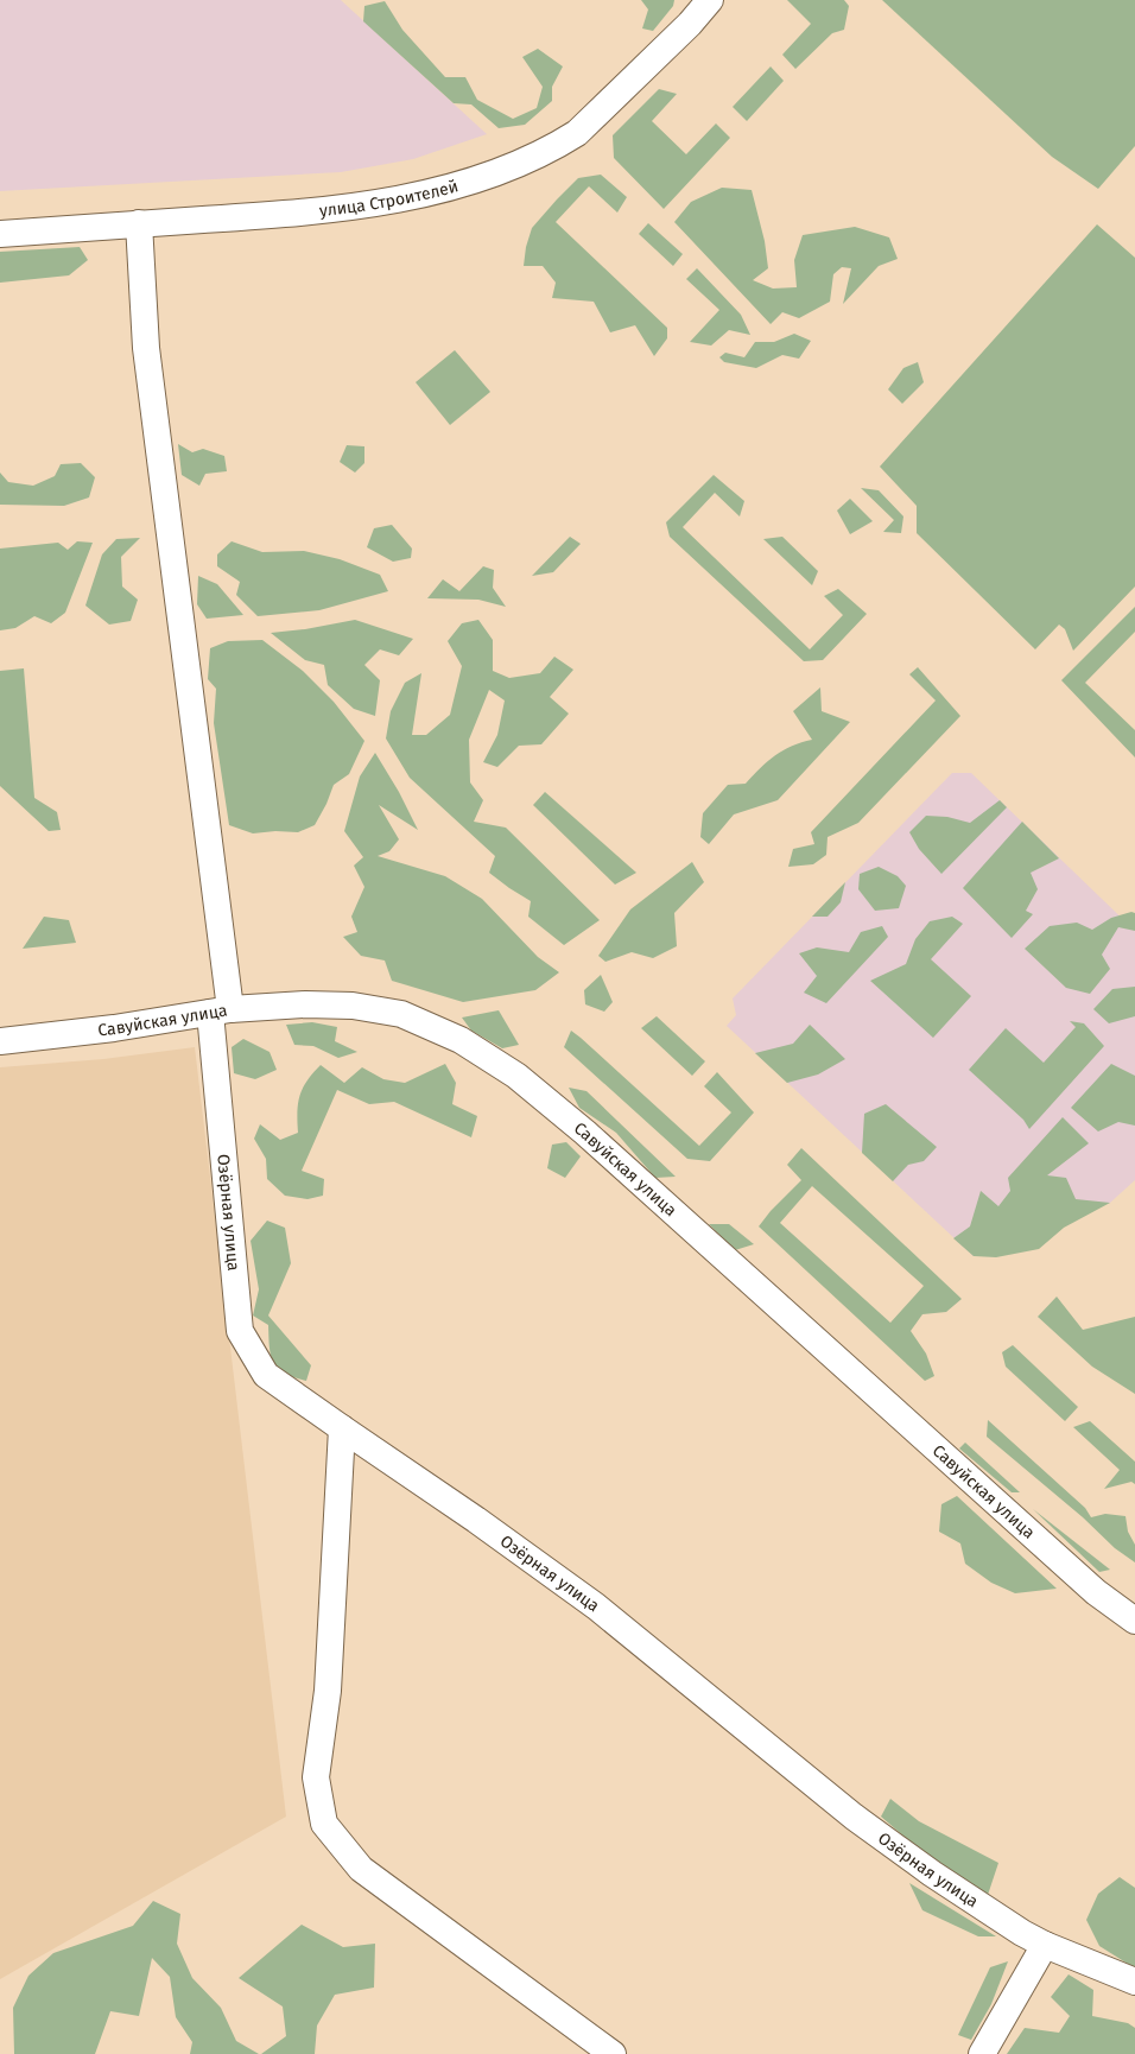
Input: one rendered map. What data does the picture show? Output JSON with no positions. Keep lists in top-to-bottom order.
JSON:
{
  "streets": {
    "street": ["улица Строителей", "Савуйская улица", "Озёрная улица"]
  },
  "crossings": [
    ["улица Строителей", "Озёрная улица"],
    ["Савуйская улица", "Озёрная улица"]
  ]
}
